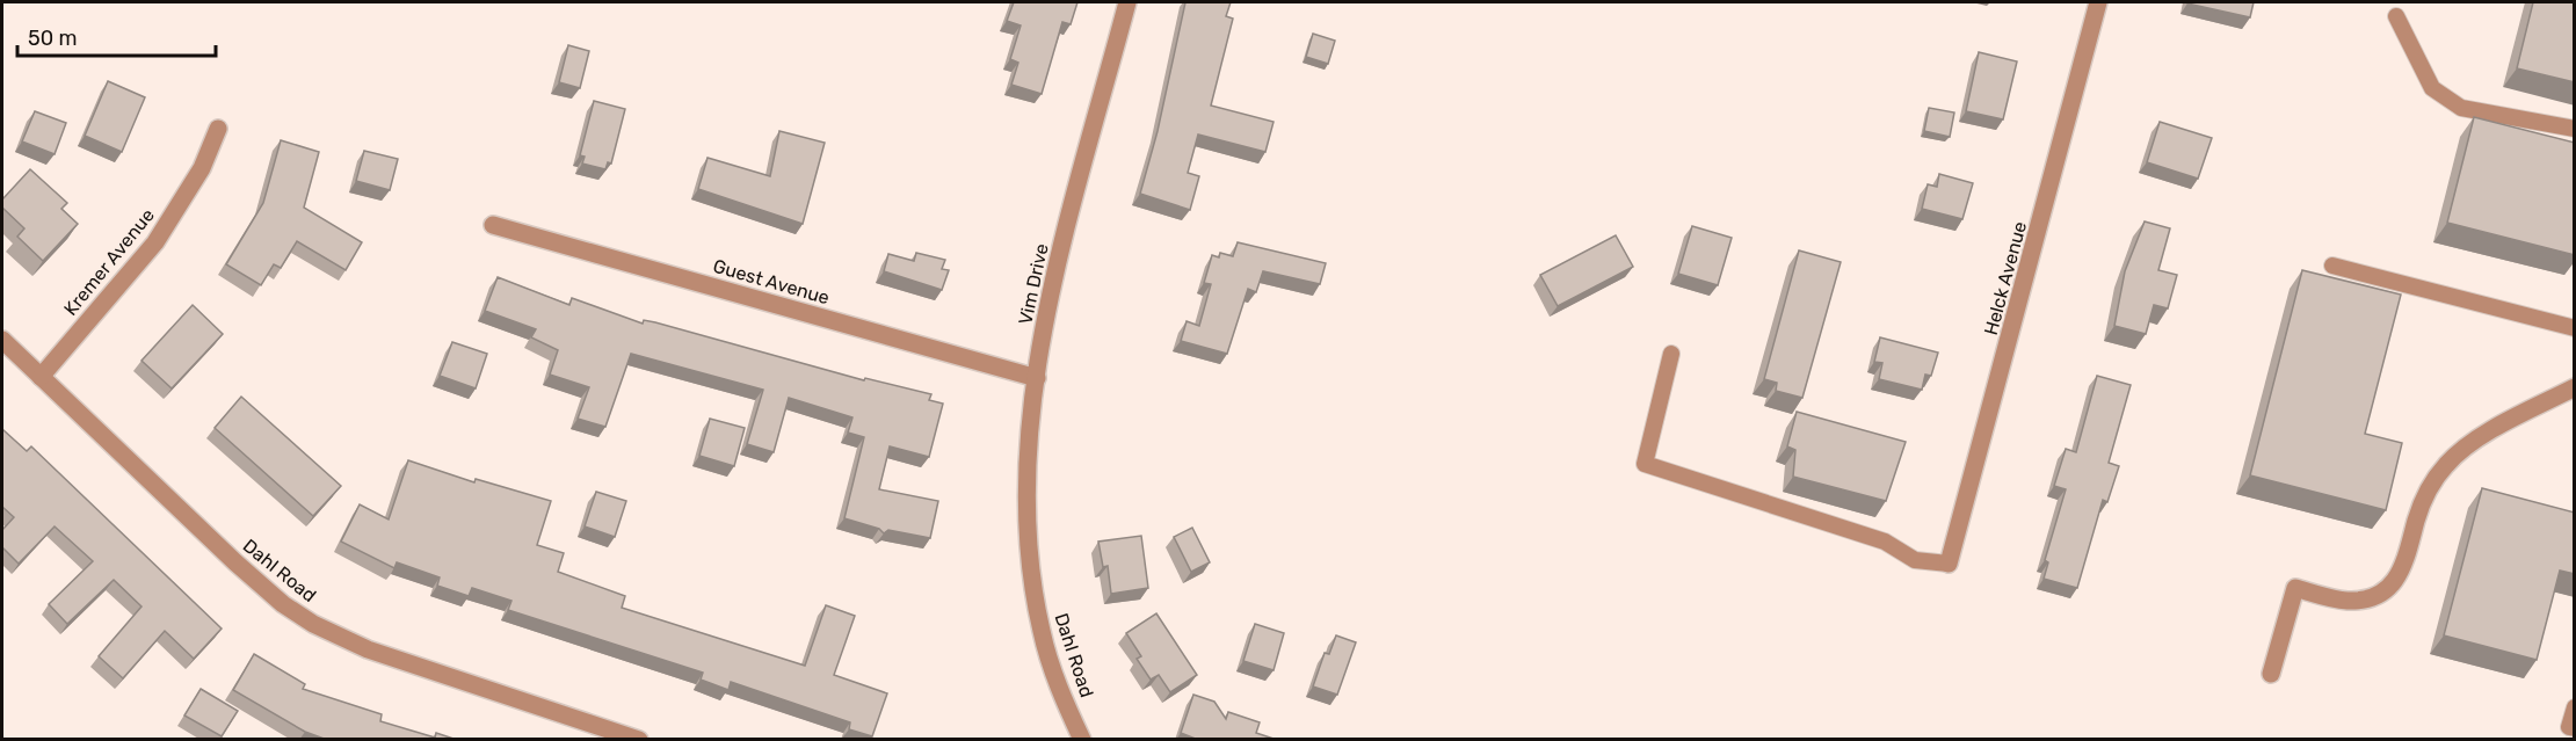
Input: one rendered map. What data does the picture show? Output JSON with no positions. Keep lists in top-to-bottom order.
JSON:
{
  "streets": {
    "street": [
      "Kremer Avenue",
      "Helck Avenue",
      "Guest Avenue",
      "Vim Drive",
      "Dahl Road"
    ]
  },
  "crossings": [
    ["Kremer Avenue", "Dahl Road"],
    ["Guest Avenue", "Vim Drive"],
    ["Vim Drive", "Dahl Road"]
  ],
  "scale_bar": "50 m"
}
